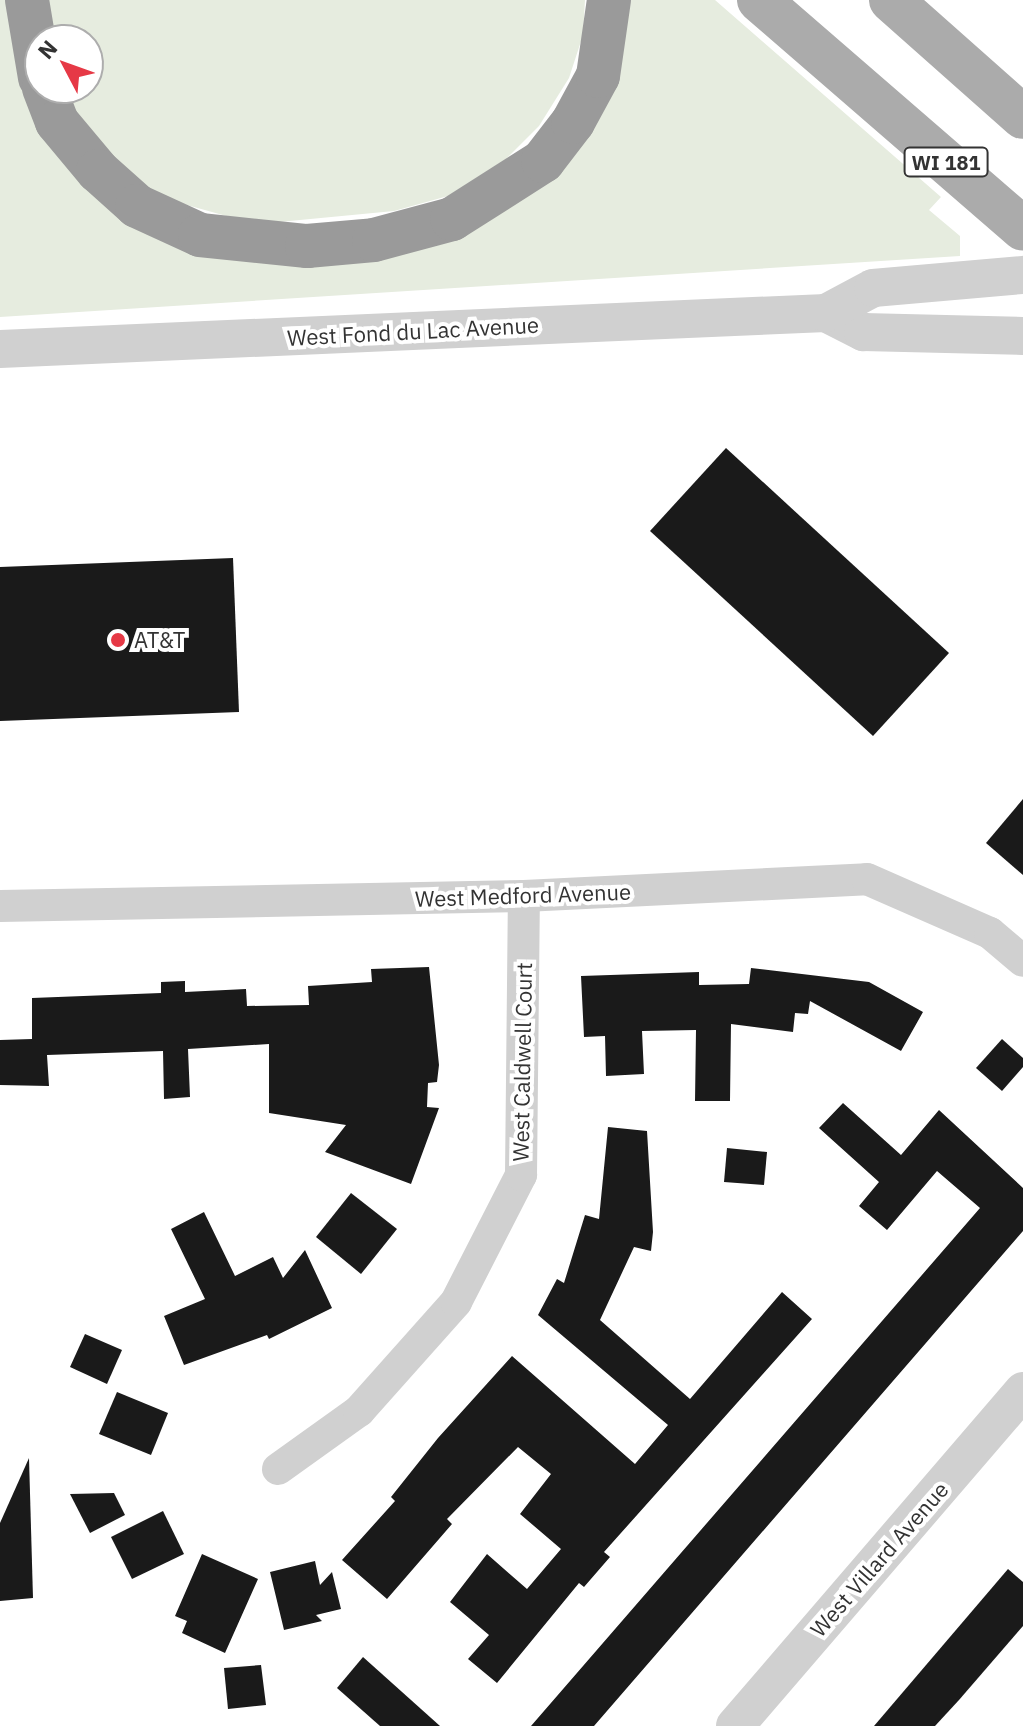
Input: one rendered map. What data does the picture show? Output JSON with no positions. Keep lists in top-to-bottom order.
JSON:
{
  "streets": {
    "main road": ["WI 181"],
    "street": [
      "West Fond du Lac Avenue",
      "West Medford Avenue",
      "West Caldwell Court",
      "West Villard Avenue"
    ]
  },
  "crossings": [
    ["West Medford Avenue", "West Caldwell Court"]
  ],
  "places": ["AT&T"],
  "north": "top left"
}
